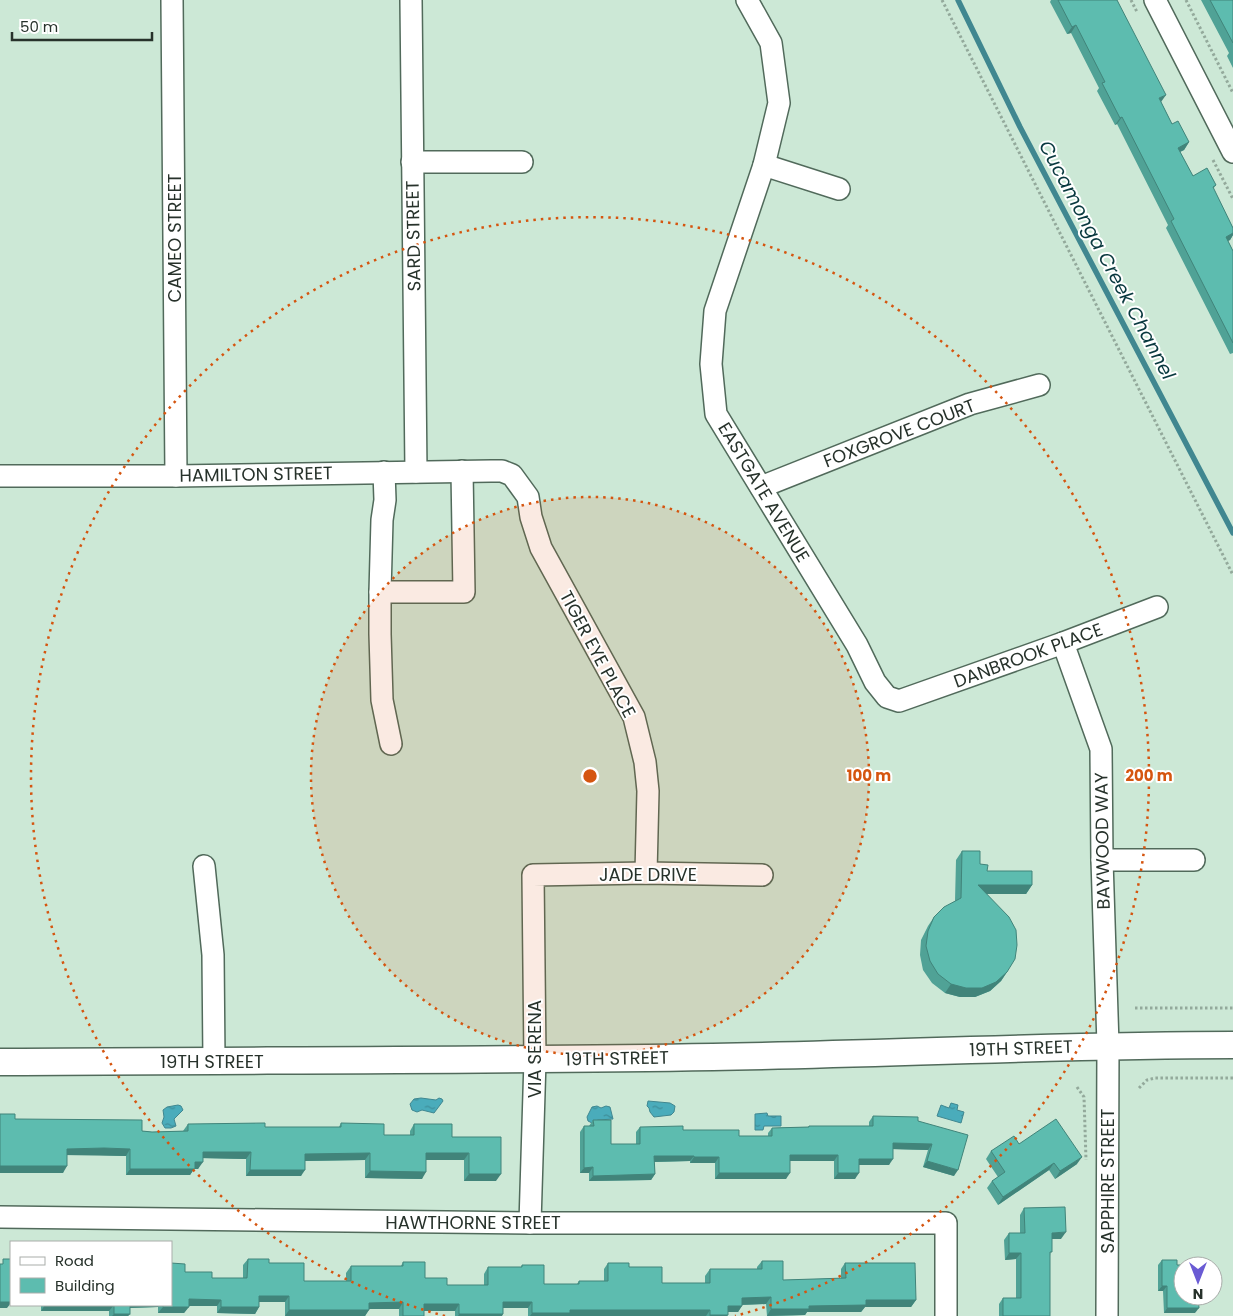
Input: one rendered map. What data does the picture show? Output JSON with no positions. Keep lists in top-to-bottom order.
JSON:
{
  "streets": {
    "main road": ["19TH STREET"],
    "street": [
      "SARD STREET",
      "CAMEO STREET",
      "FOXGROVE COURT",
      "HAMILTON STREET",
      "EASTGATE AVENUE",
      "TIGER EYE PLACE",
      "DANBROOK PLACE",
      "BAYWOOD WAY",
      "JADE DRIVE",
      "VIA SERENA",
      "SAPPHIRE STREET",
      "HAWTHORNE STREET"
    ]
  },
  "crossings": [
    ["SARD STREET", "HAMILTON STREET"],
    ["CAMEO STREET", "HAMILTON STREET"],
    ["FOXGROVE COURT", "EASTGATE AVENUE"],
    ["HAMILTON STREET", "TIGER EYE PLACE"],
    ["EASTGATE AVENUE", "DANBROOK PLACE"],
    ["TIGER EYE PLACE", "JADE DRIVE"],
    ["DANBROOK PLACE", "BAYWOOD WAY"],
    ["BAYWOOD WAY", "19TH STREET"],
    ["BAYWOOD WAY", "SAPPHIRE STREET"],
    ["JADE DRIVE", "VIA SERENA"],
    ["19TH STREET", "VIA SERENA"],
    ["19TH STREET", "SAPPHIRE STREET"],
    ["VIA SERENA", "HAWTHORNE STREET"]
  ],
  "water": ["Cucamonga Creek Channel"],
  "legend": ["Road", "Building"],
  "scale_bar": "50 m",
  "north": "bottom",
  "rings": ["100 m", "200 m"]
}
